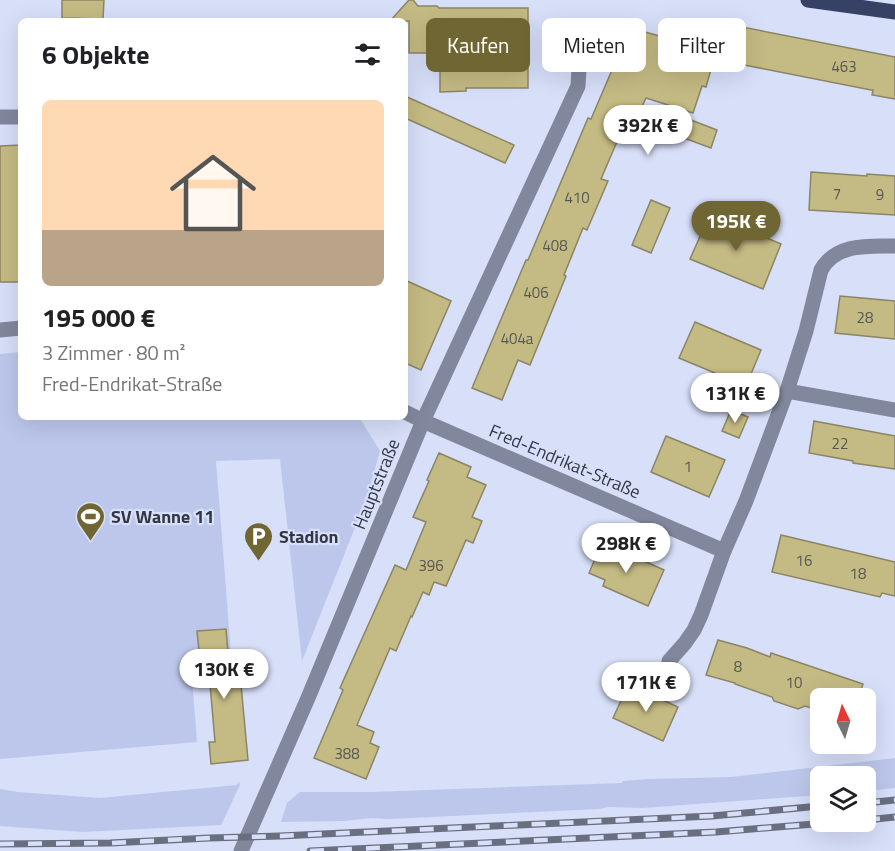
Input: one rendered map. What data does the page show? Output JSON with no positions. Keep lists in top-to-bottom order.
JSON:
{
  "streets": {
    "street": ["Fred-Endrikat-Straße", "Hauptstraße"]
  },
  "crossings": [
    ["Fred-Endrikat-Straße", "Hauptstraße"]
  ],
  "places": {
    "sports": ["SV Wanne 11"],
    "parking": ["Stadion"]
  },
  "house_numbers": [
    "463",
    "7",
    "9",
    "410",
    "408",
    "406",
    "28",
    "404a",
    "22",
    "1",
    "16",
    "396",
    "18",
    "8",
    "10",
    "388"
  ],
  "north": "top",
  "page": {
    "chip": ["Kaufen", "Mieten", "Filter"],
    "heading": "6 Objekte",
    "list": [
      {
        "name": "195 000 €",
        "note": "3 Zimmer · 80 m² · Fred-Endrikat-Straße"
      }
    ],
    "price": [
      "392K €",
      "195K €",
      "131K €",
      "298K €",
      "130K €",
      "171K €"
    ]
  }
}
